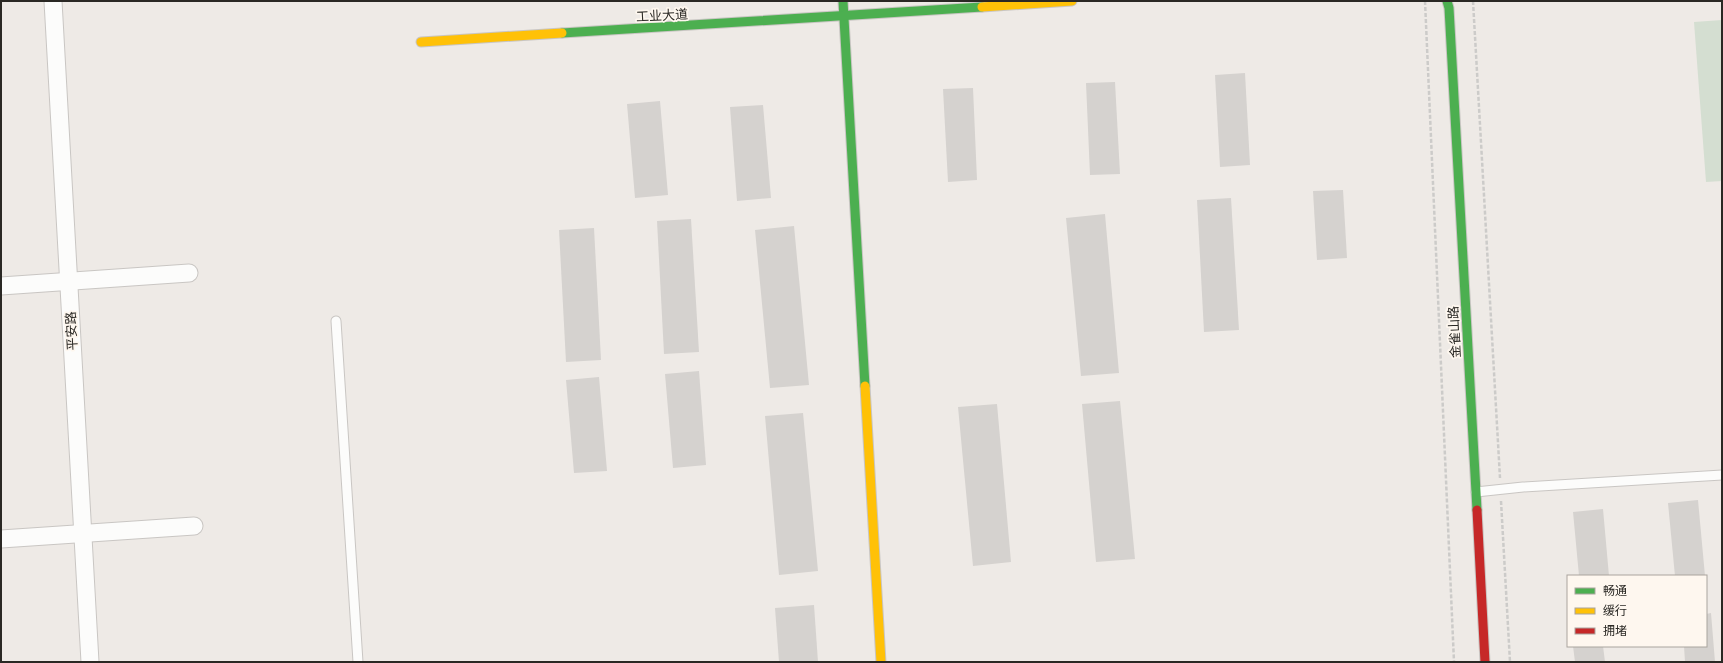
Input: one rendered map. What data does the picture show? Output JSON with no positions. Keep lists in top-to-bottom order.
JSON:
{
  "streets": {
    "main road": ["工业大道", "金雀山路"],
    "street": ["平安路"]
  },
  "legend": ["畅通", "缓行", "拥堵"]
}
